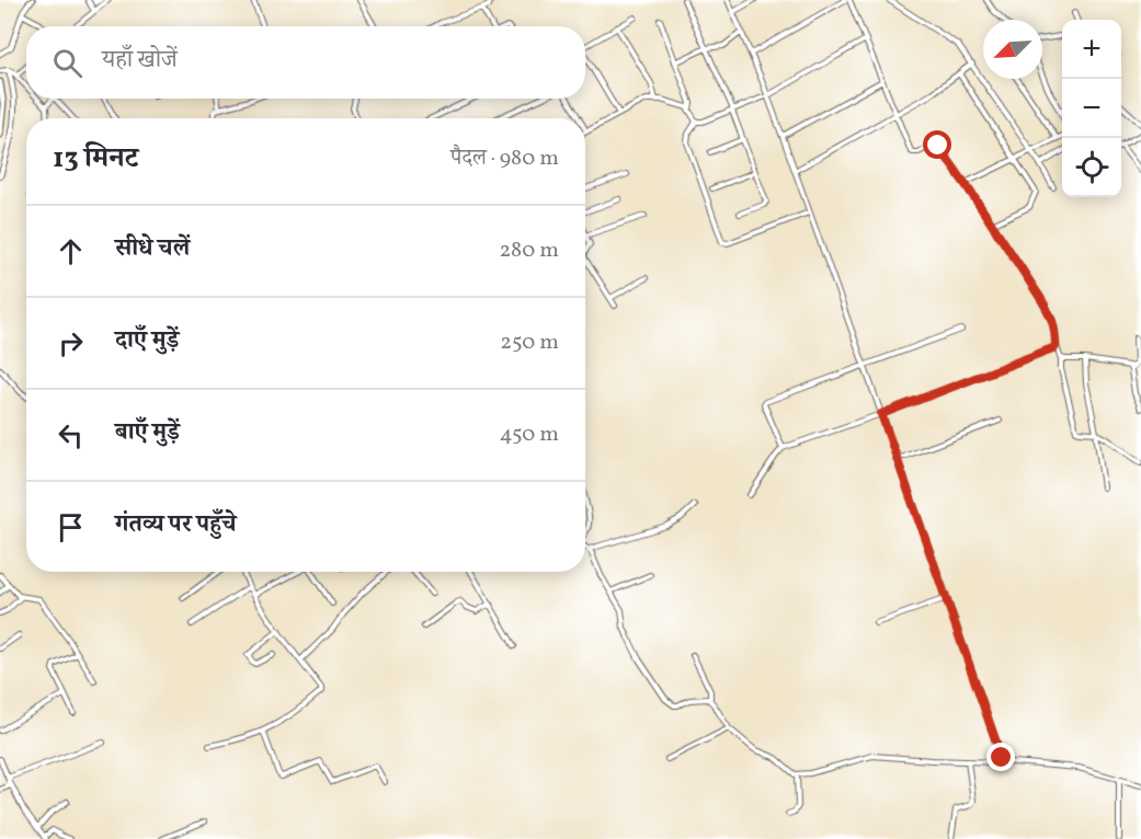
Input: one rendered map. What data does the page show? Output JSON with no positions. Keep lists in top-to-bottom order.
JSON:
{
  "north": "bottom left",
  "page": {
    "map_buttons": ["+", "−"],
    "search": "यहाँ खोजें",
    "heading": ["13 मिनट", "पैदल · 980 m"],
    "list": [
      ["सीधे चलें", "280 m"],
      ["दाएँ मुड़ें", "250 m"],
      ["बाएँ मुड़ें", "450 m"],
      "गंतव्य पर पहुँचे"
    ]
  }
}
